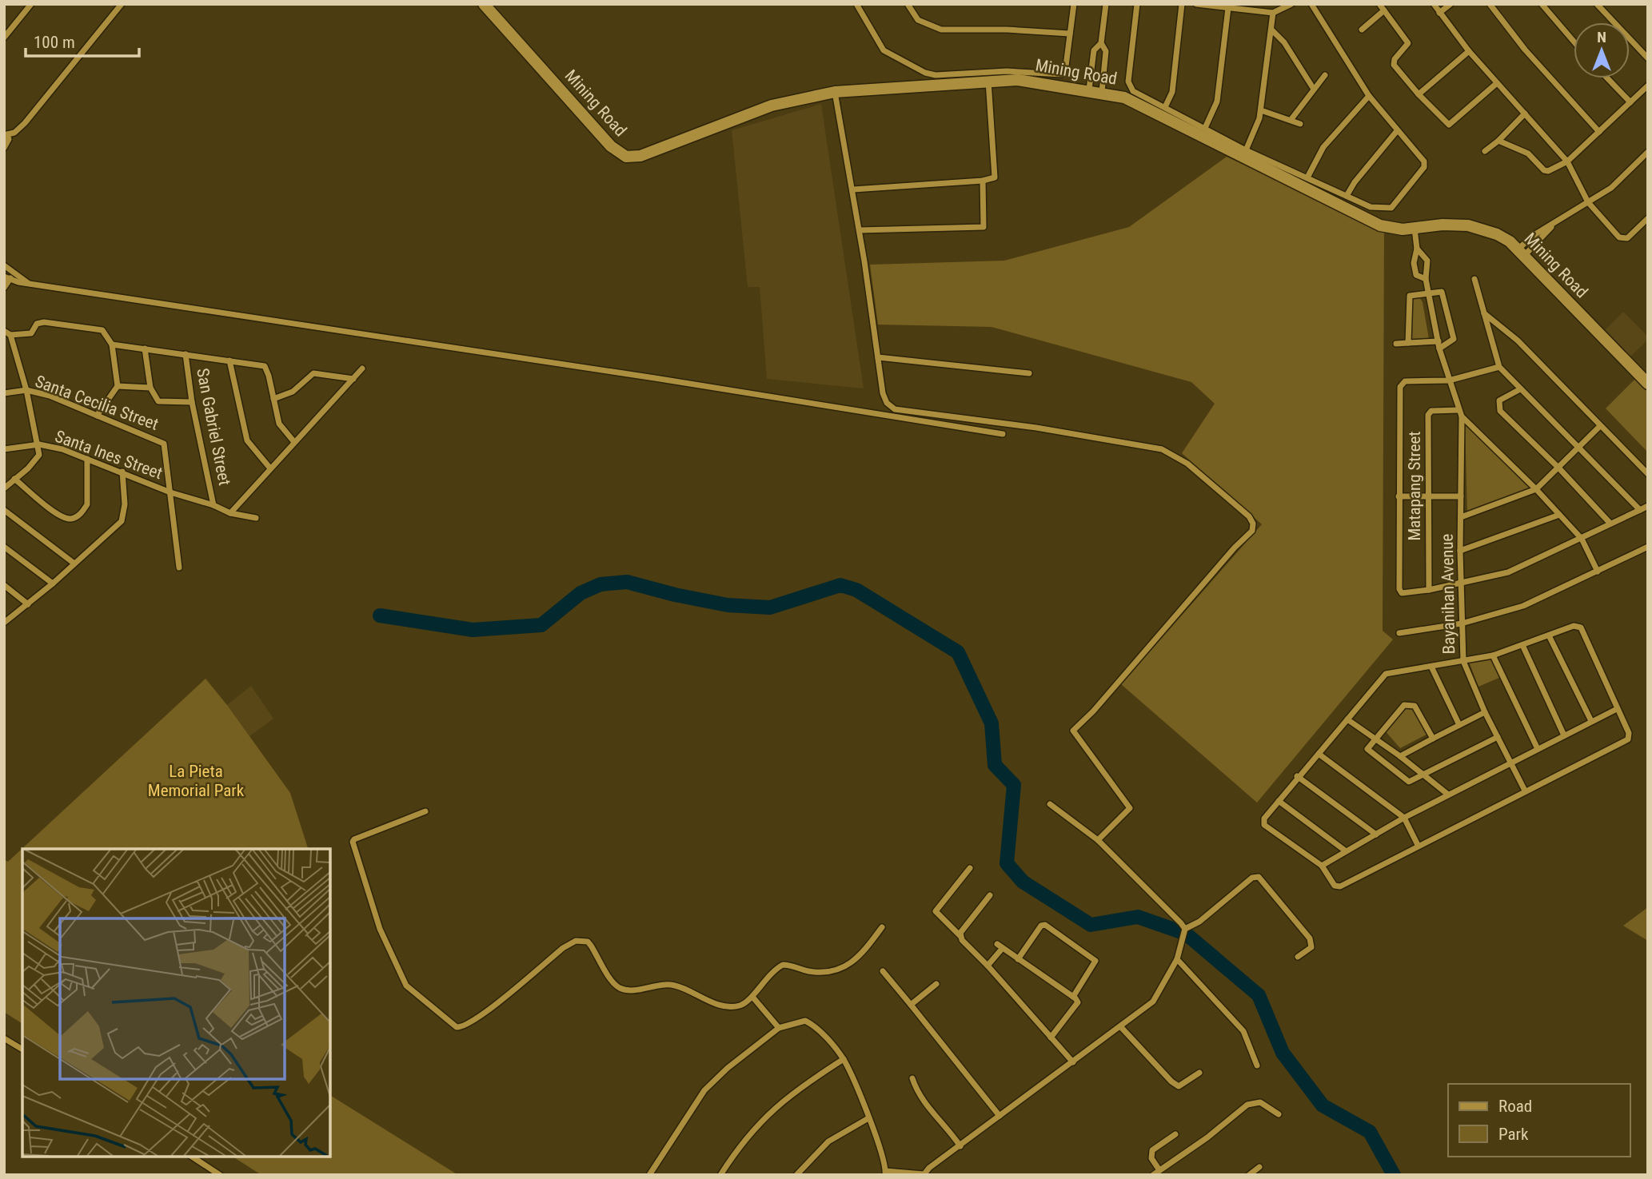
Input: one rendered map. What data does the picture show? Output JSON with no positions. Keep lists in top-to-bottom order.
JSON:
{
  "streets": {
    "street": [
      "Mining Road",
      "Santa Cecilia Street",
      "San Gabriel Street",
      "Santa Ines Street",
      "Matapang Street",
      "Bayanihan Avenue"
    ]
  },
  "crossings": [
    ["Santa Cecilia Street", "Santa Ines Street"],
    ["San Gabriel Street", "Santa Ines Street"],
    ["Matapang Street", "Bayanihan Avenue"]
  ],
  "parks": ["La Pieta Memorial Park"],
  "legend": ["Road", "Park"],
  "scale_bar": "100 m",
  "north": "top"
}
